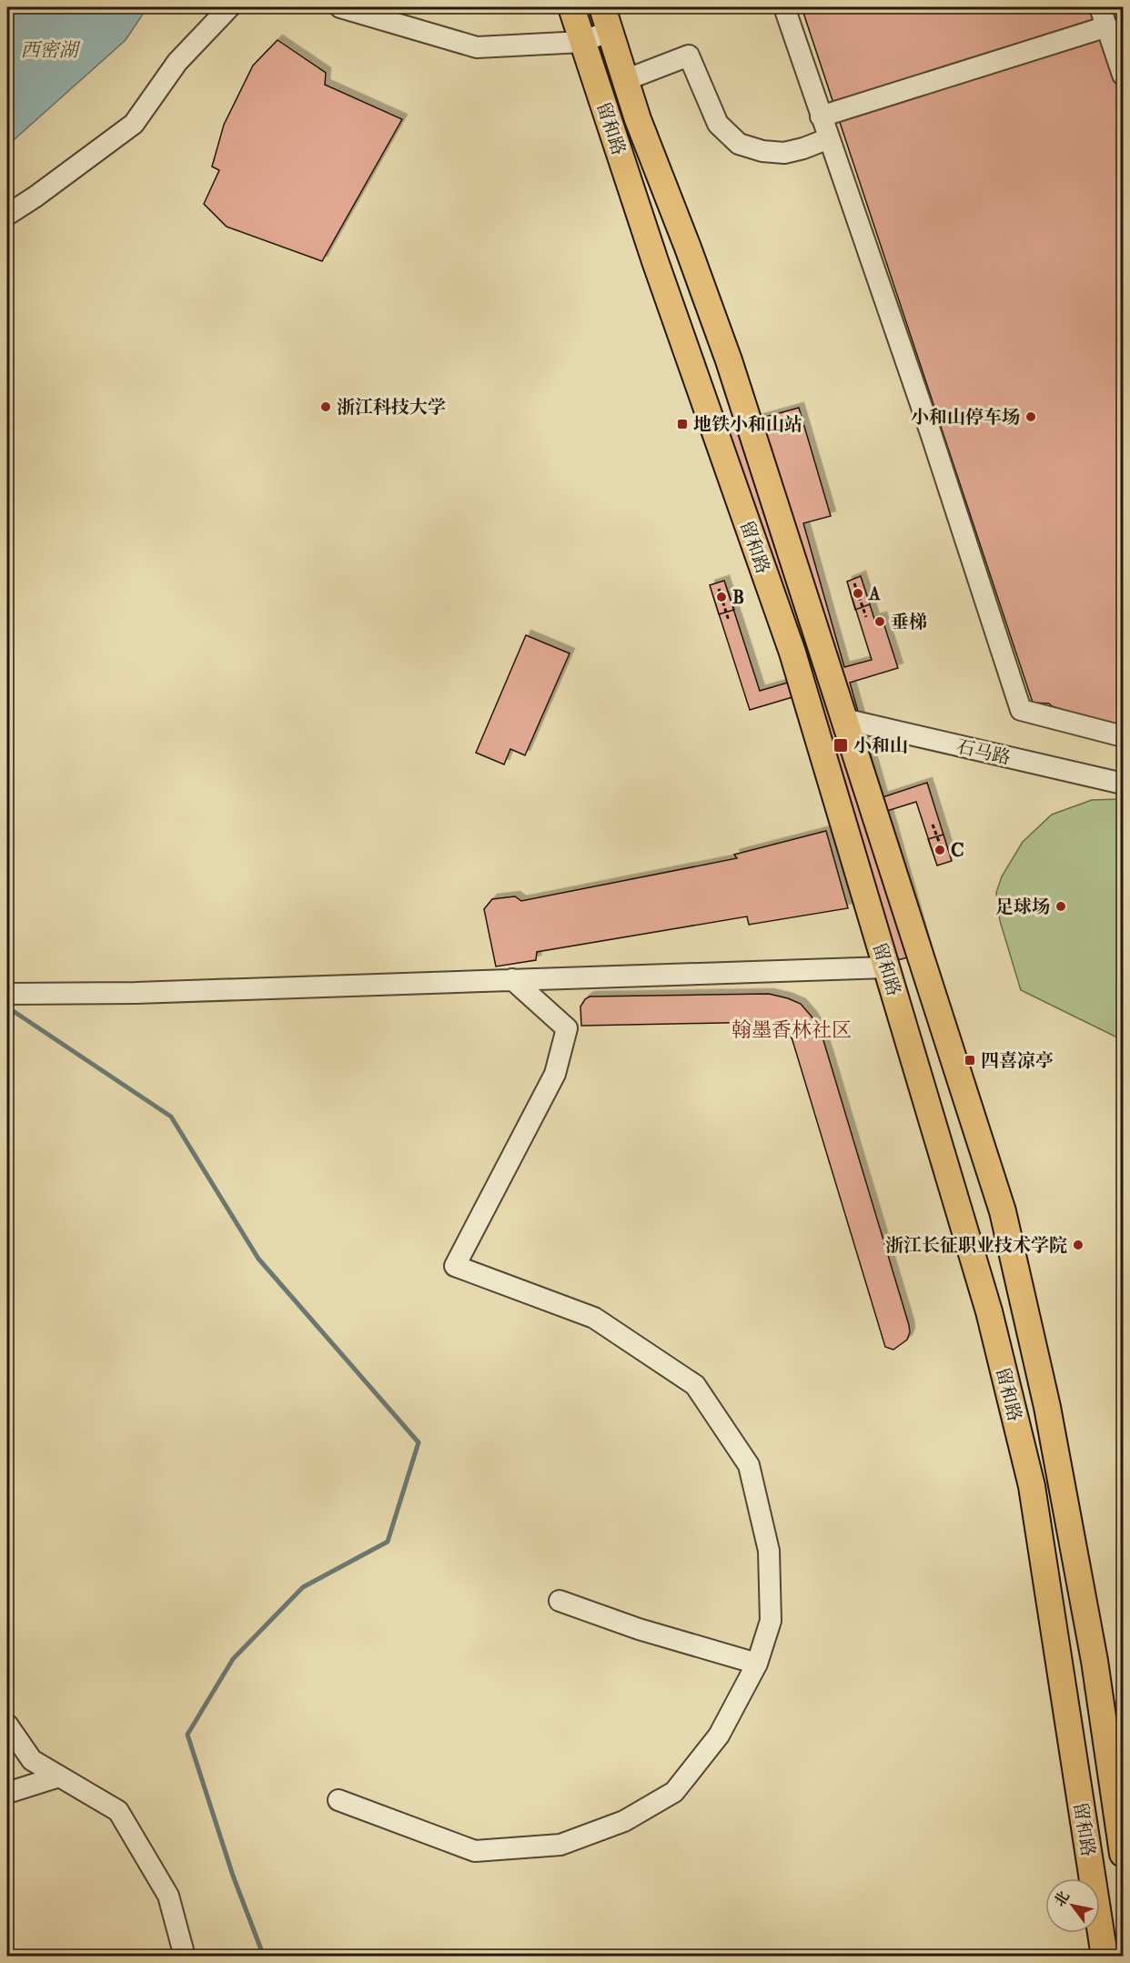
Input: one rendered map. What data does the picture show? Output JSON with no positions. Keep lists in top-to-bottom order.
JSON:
{
  "streets": {
    "main road": ["留和路"],
    "street": ["石马路"]
  },
  "crossings": [
    ["留和路", "石马路"]
  ],
  "districts": ["翰墨香林社区"],
  "water": ["西密湖"],
  "places": {
    "other": [
      "浙江科技大学",
      "小和山停车场",
      "A",
      "B",
      "垂梯",
      "C",
      "足球场",
      "浙江长征职业技术学院"
    ],
    "transit": ["地铁小和山站", "小和山", "四喜凉亭"]
  },
  "north": "top left"
}
